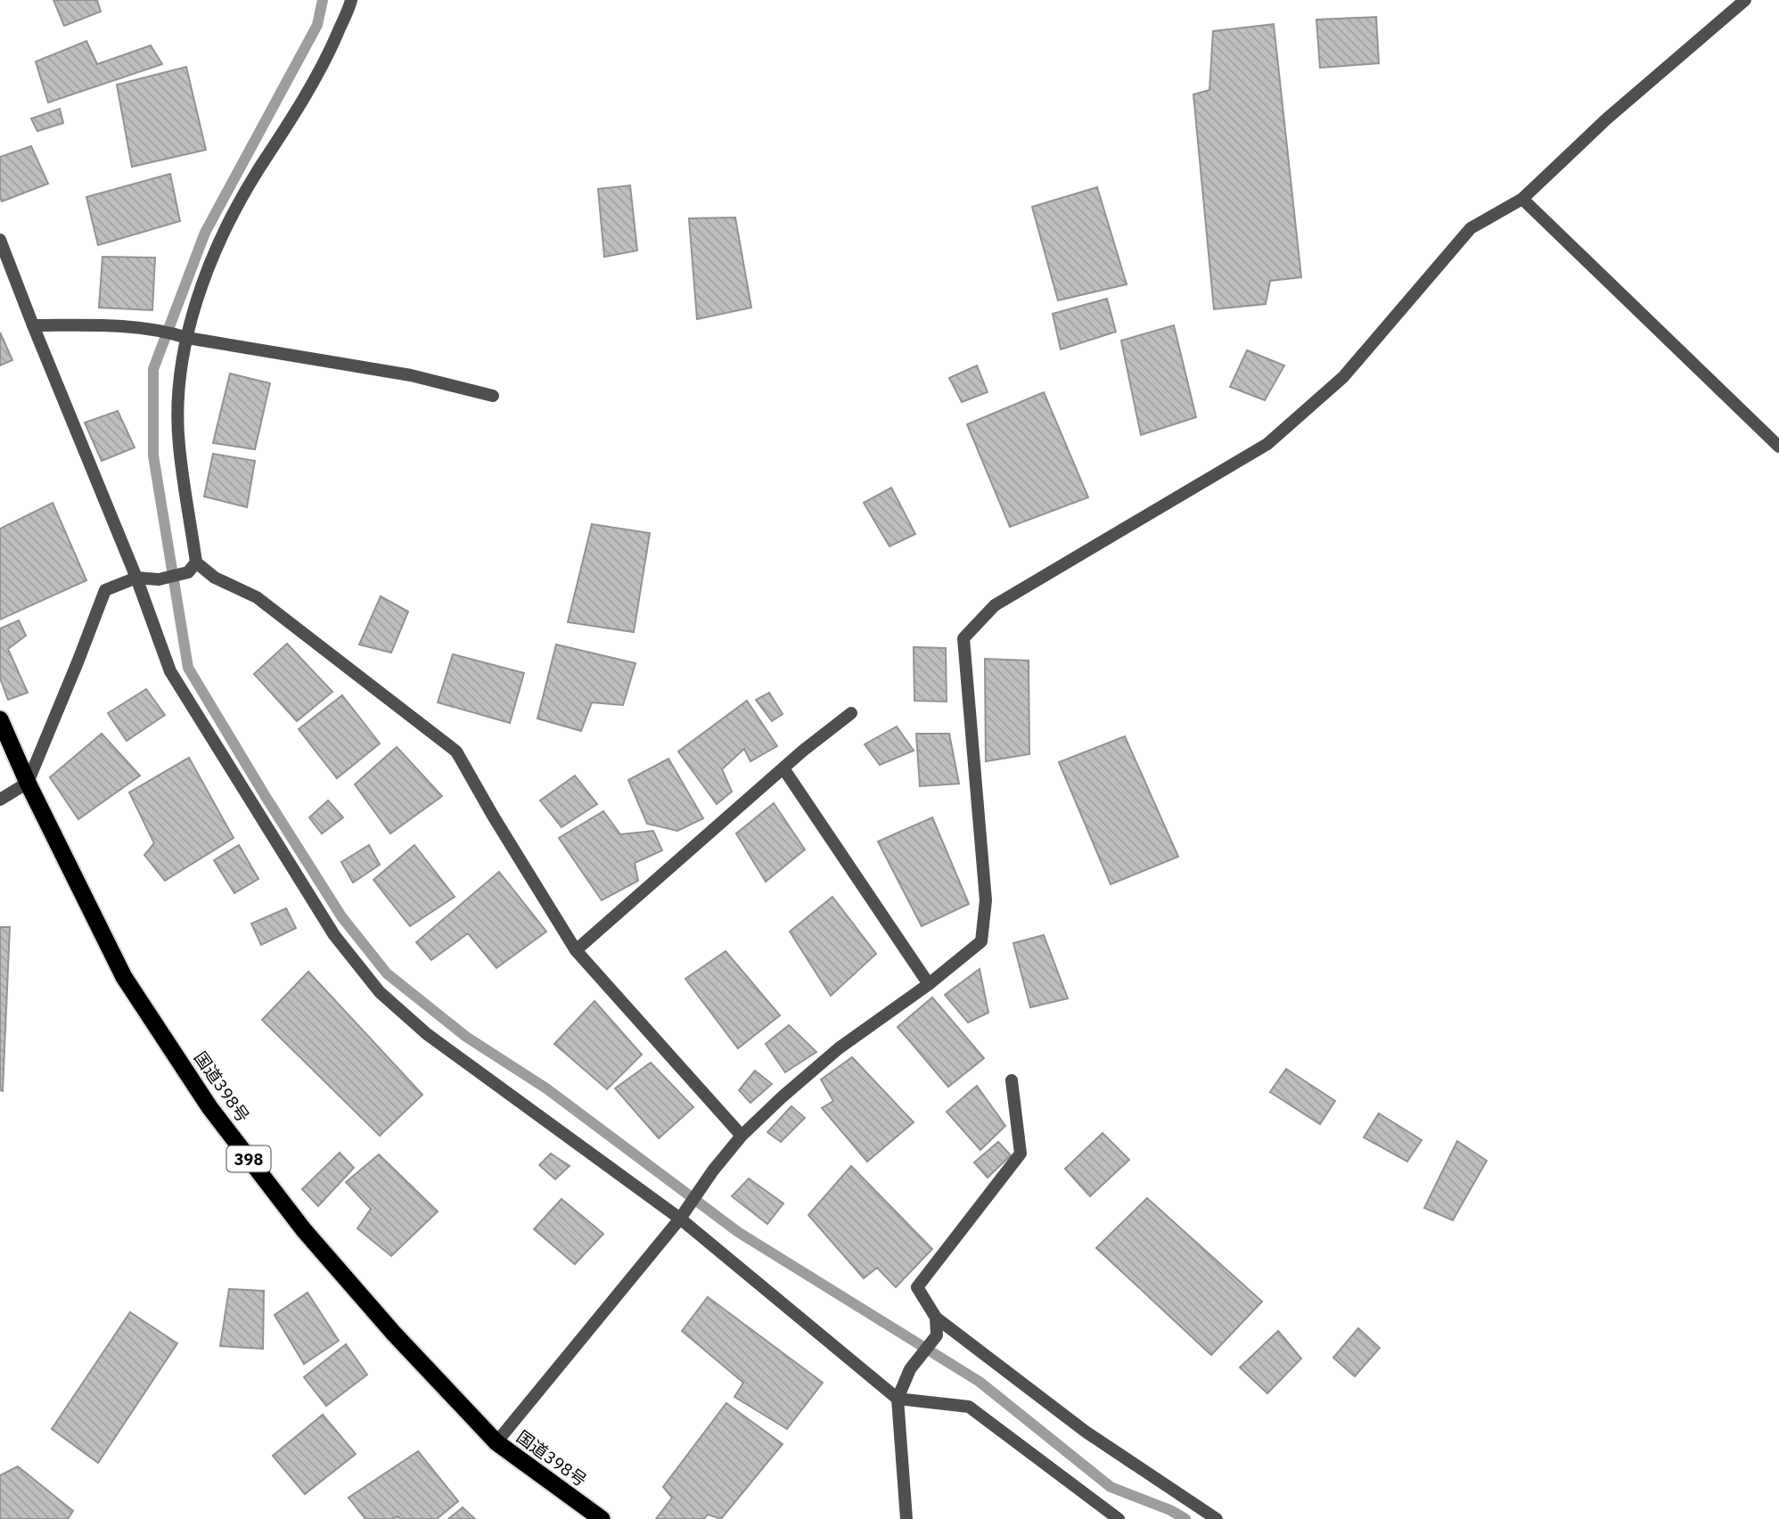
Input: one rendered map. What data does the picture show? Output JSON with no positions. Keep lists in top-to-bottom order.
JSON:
{
  "streets": {
    "highway": ["国道398号", "398"]
  }
}
